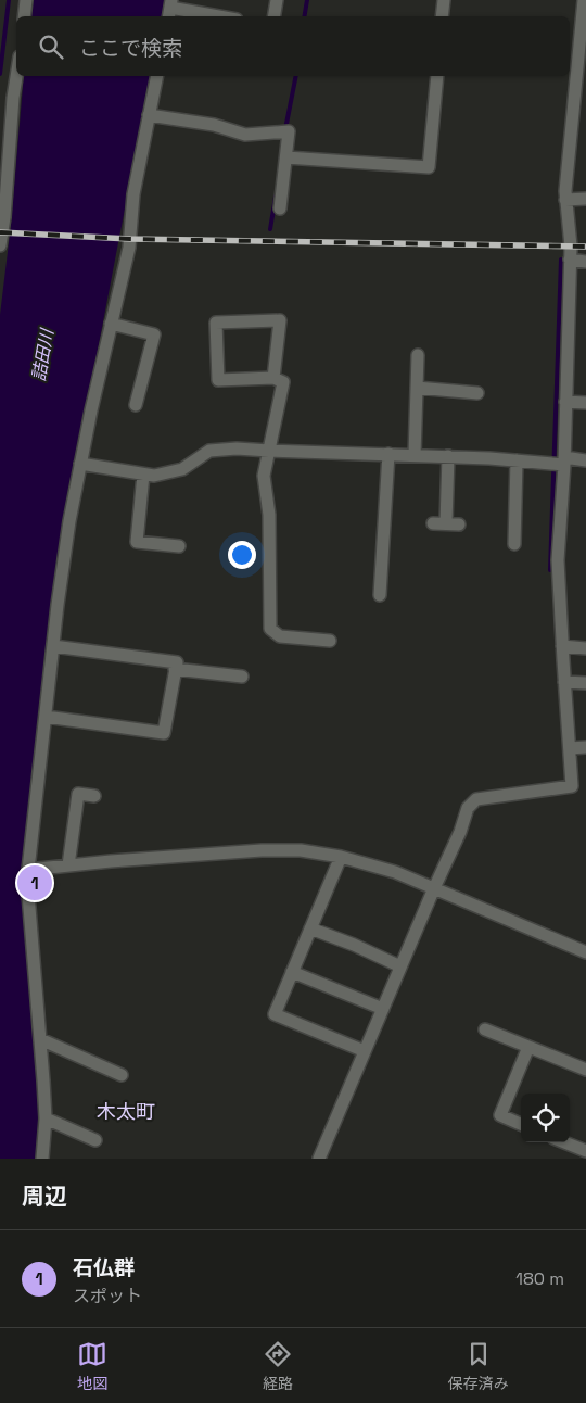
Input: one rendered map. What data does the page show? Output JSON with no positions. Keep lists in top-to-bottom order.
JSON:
{
  "districts": ["木太町"],
  "water": ["詰田川"],
  "page": {
    "search": "ここで検索",
    "pins": "1",
    "heading": "周辺",
    "list": [
      {
        "mark": "1",
        "name": "石仏群",
        "note": "スポット",
        "value": "180 m"
      }
    ],
    "nav": ["地図", "経路", "保存済み"]
  }
}
